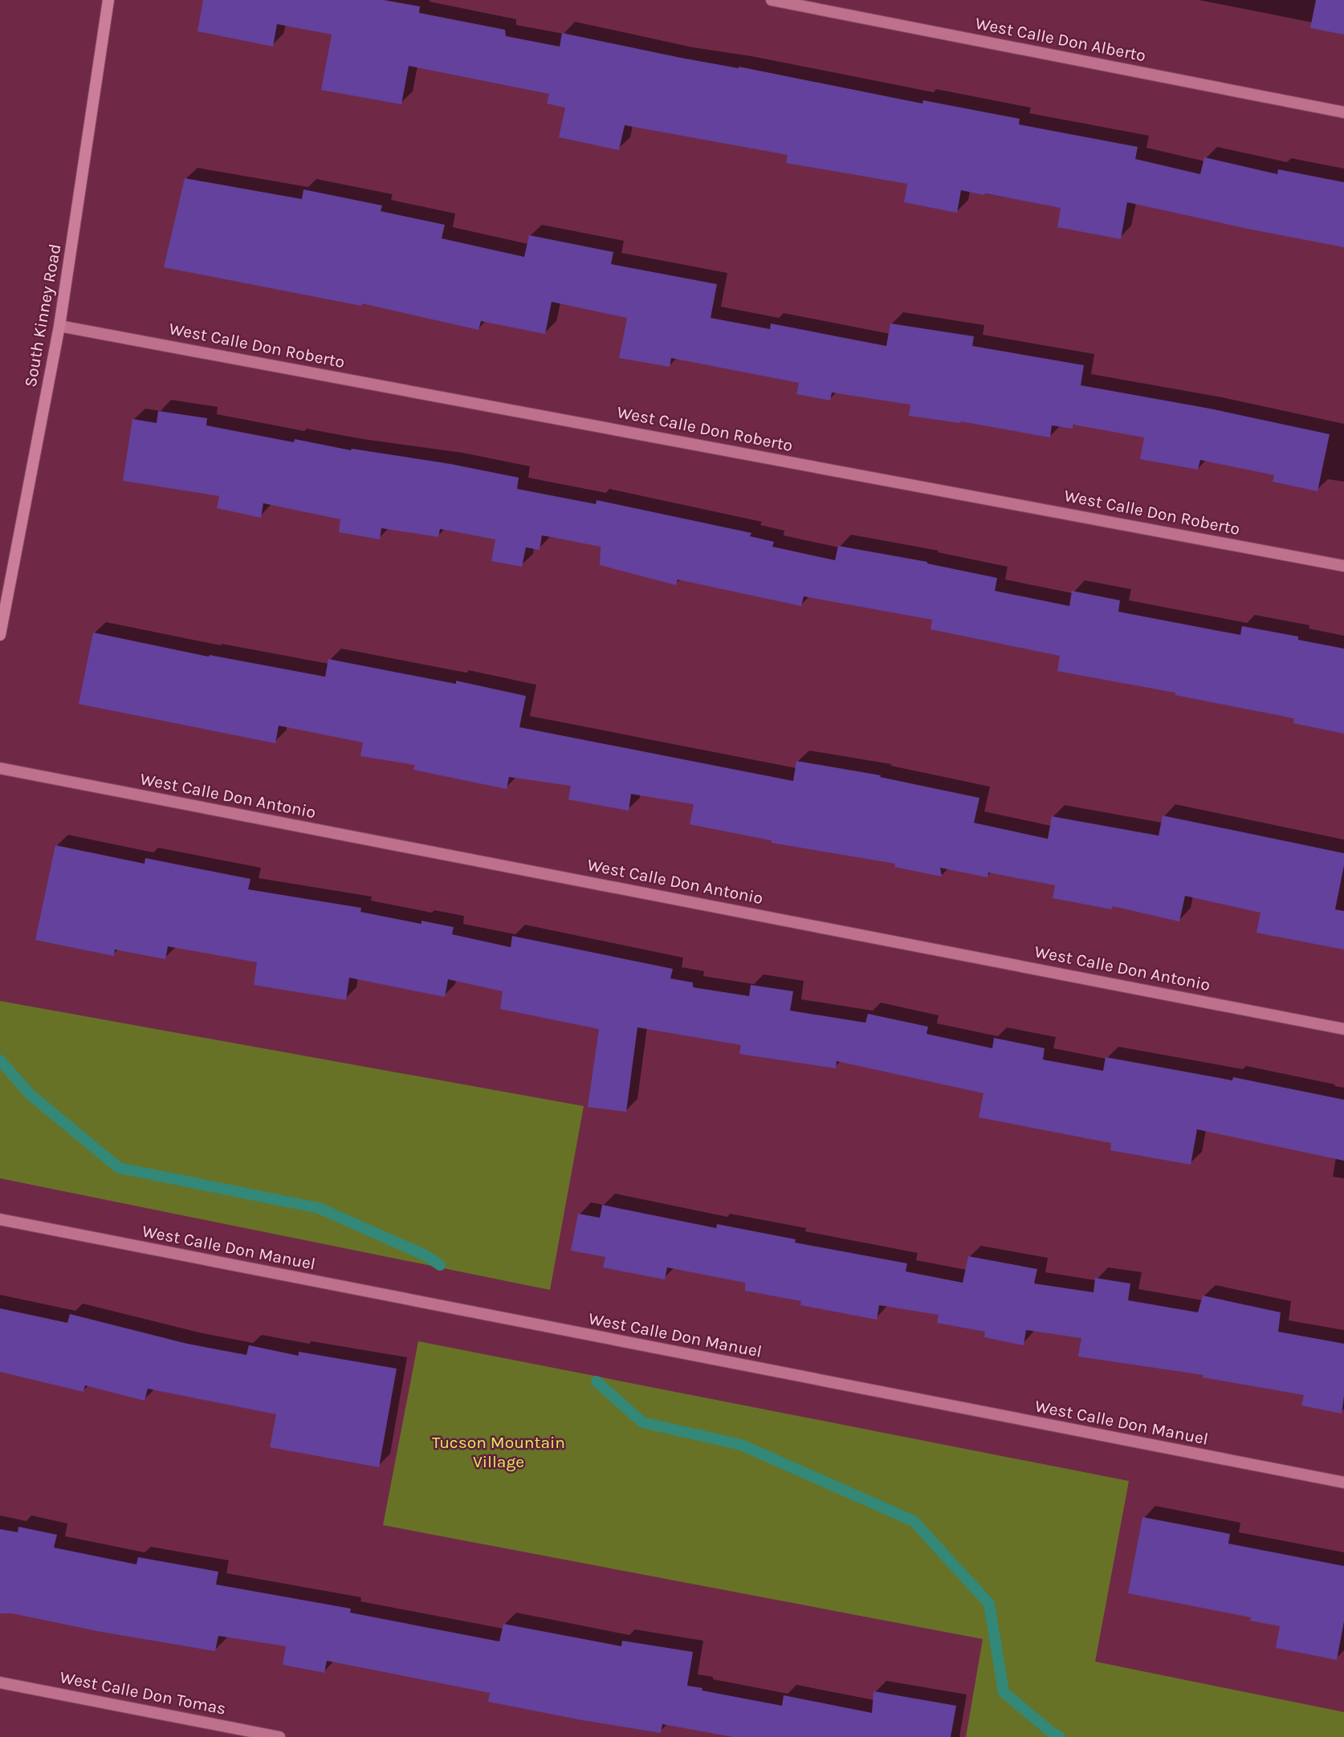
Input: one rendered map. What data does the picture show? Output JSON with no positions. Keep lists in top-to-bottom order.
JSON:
{
  "streets": {
    "main road": ["South Kinney Road"],
    "street": [
      "West Calle Don Alberto",
      "West Calle Don Roberto",
      "West Calle Don Antonio",
      "West Calle Don Manuel",
      "West Calle Don Tomas"
    ]
  },
  "crossings": [
    ["South Kinney Road", "West Calle Don Roberto"]
  ],
  "parks": ["Tucson Mountain Village"]
}
